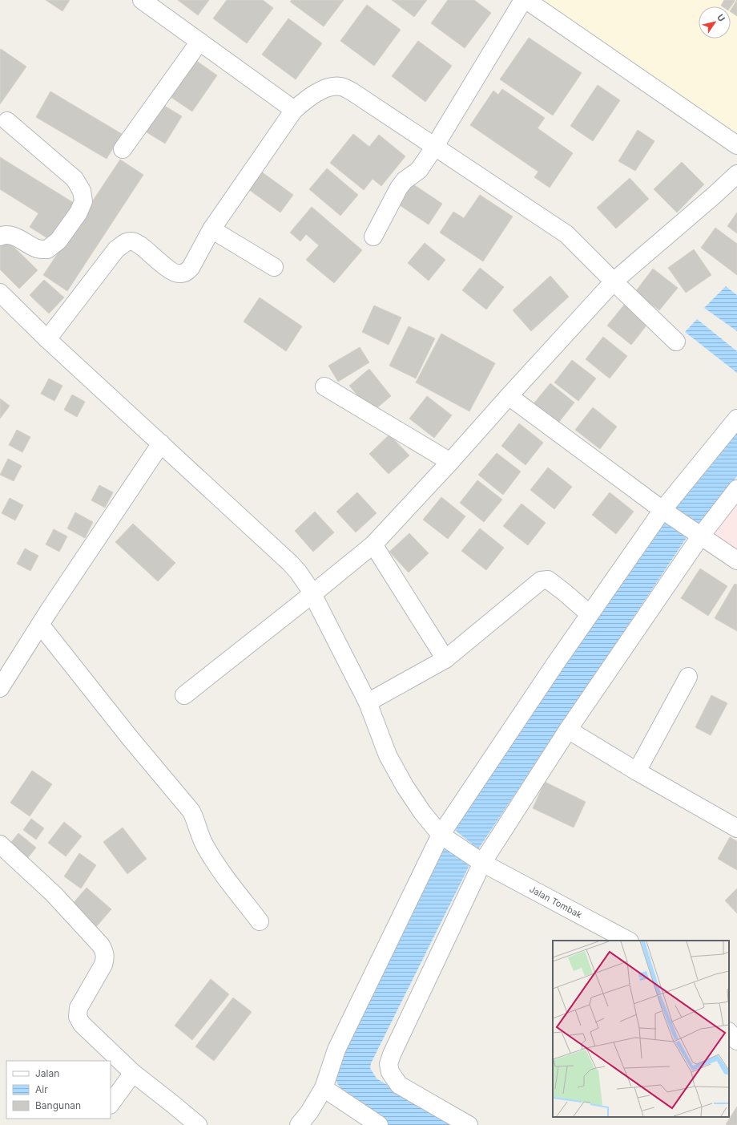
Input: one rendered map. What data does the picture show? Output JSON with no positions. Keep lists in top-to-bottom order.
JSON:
{
  "streets": {
    "street": ["Jalan Tombak"]
  },
  "legend": ["Jalan", "Air", "Bangunan"],
  "north": "top right"
}
